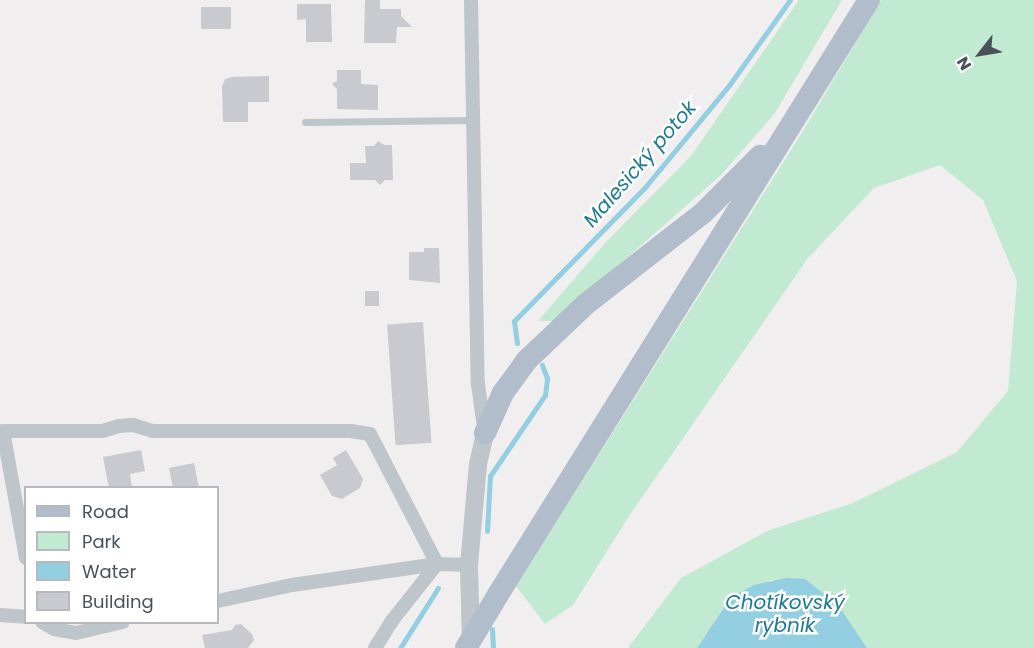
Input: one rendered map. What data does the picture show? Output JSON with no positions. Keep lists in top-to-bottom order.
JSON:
{
  "water": ["Malesický potok", "Chotíkovský rybník"],
  "legend": [
    "Road",
    "Park",
    "Water",
    "Building"
  ],
  "north": "bottom left"
}
